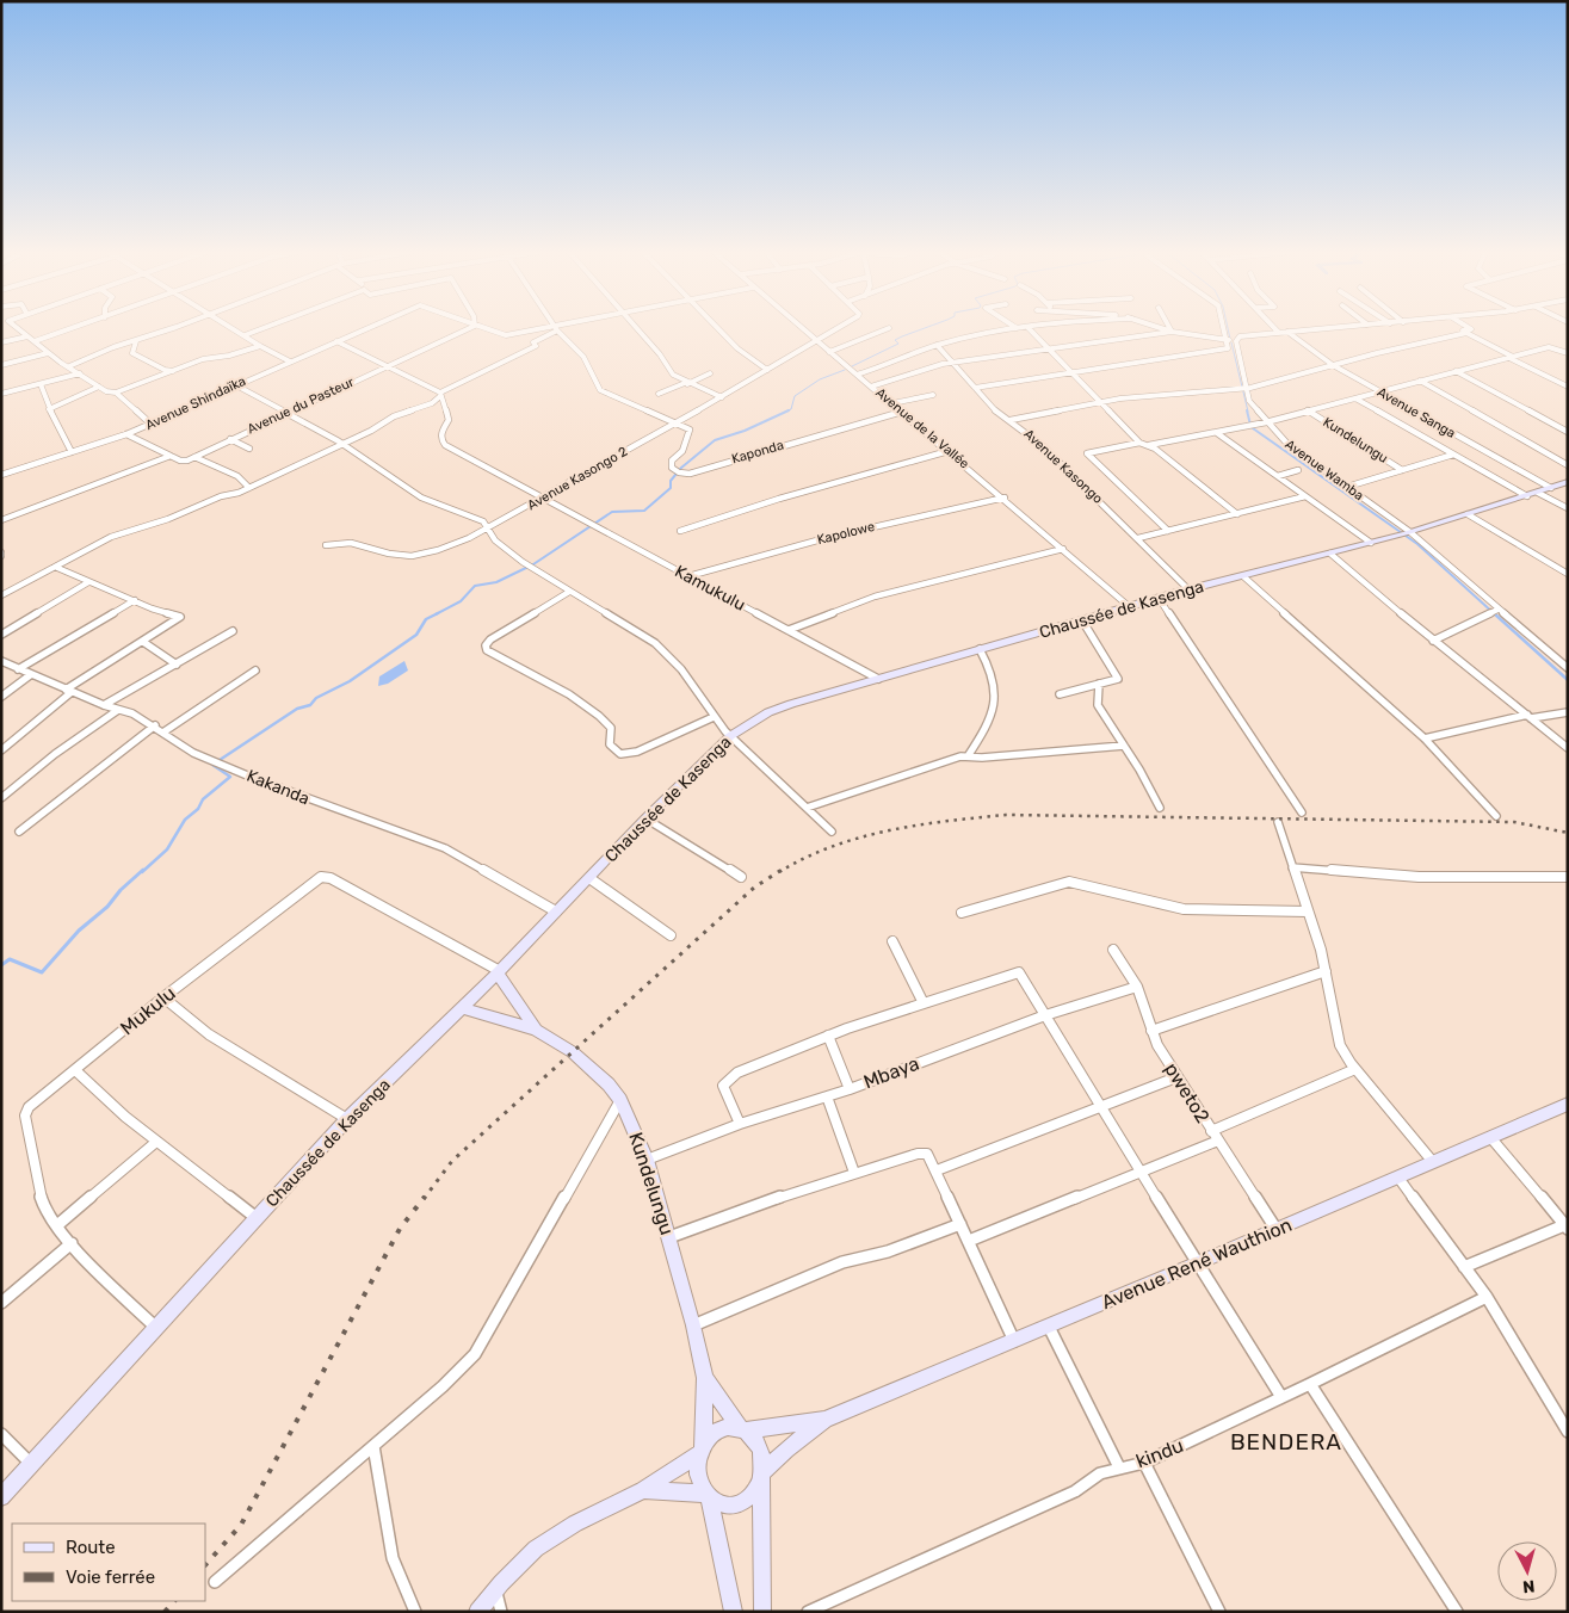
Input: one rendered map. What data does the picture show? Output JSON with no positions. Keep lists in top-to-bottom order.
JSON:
{
  "streets": {
    "main road": ["Kundelungu", "Chaussée de Kasenga", "Avenue René Wauthion"],
    "street": [
      "Avenue Shindaïka",
      "Avenue du Pasteur",
      "Avenue Sanga",
      "Avenue de la Vallée",
      "Kaponda",
      "Avenue Kasongo",
      "Avenue Wamba",
      "Avenue Kasongo 2",
      "Kapolowe",
      "Kamukulu",
      "Kakanda",
      "Mukulu",
      "Mbaya",
      "pweto2",
      "kindu"
    ]
  },
  "crossings": [
    ["Avenue Shindaïka", "Avenue du Pasteur"],
    ["Avenue Sanga", "Chaussée de Kasenga"],
    ["Avenue de la Vallée", "Kaponda"],
    ["Avenue de la Vallée", "Avenue Kasongo 2"],
    ["Avenue de la Vallée", "Kapolowe"],
    ["Avenue de la Vallée", "Chaussée de Kasenga"],
    ["Kundelungu", "Mbaya"],
    ["Kaponda", "Avenue Kasongo 2"],
    ["Avenue Kasongo", "Chaussée de Kasenga"],
    ["Avenue Wamba", "Chaussée de Kasenga"],
    ["Avenue Kasongo 2", "Kamukulu"],
    ["Kapolowe", "Kamukulu"],
    ["Kamukulu", "Chaussée de Kasenga"],
    ["Chaussée de Kasenga", "Kakanda"],
    ["Chaussée de Kasenga", "Mukulu"],
    ["Mbaya", "pweto2"],
    ["pweto2", "Avenue René Wauthion"],
    ["Avenue René Wauthion", "kindu"]
  ],
  "districts": ["BENDERA"],
  "legend": ["Route", "Voie ferrée"],
  "north": "bottom"
}
